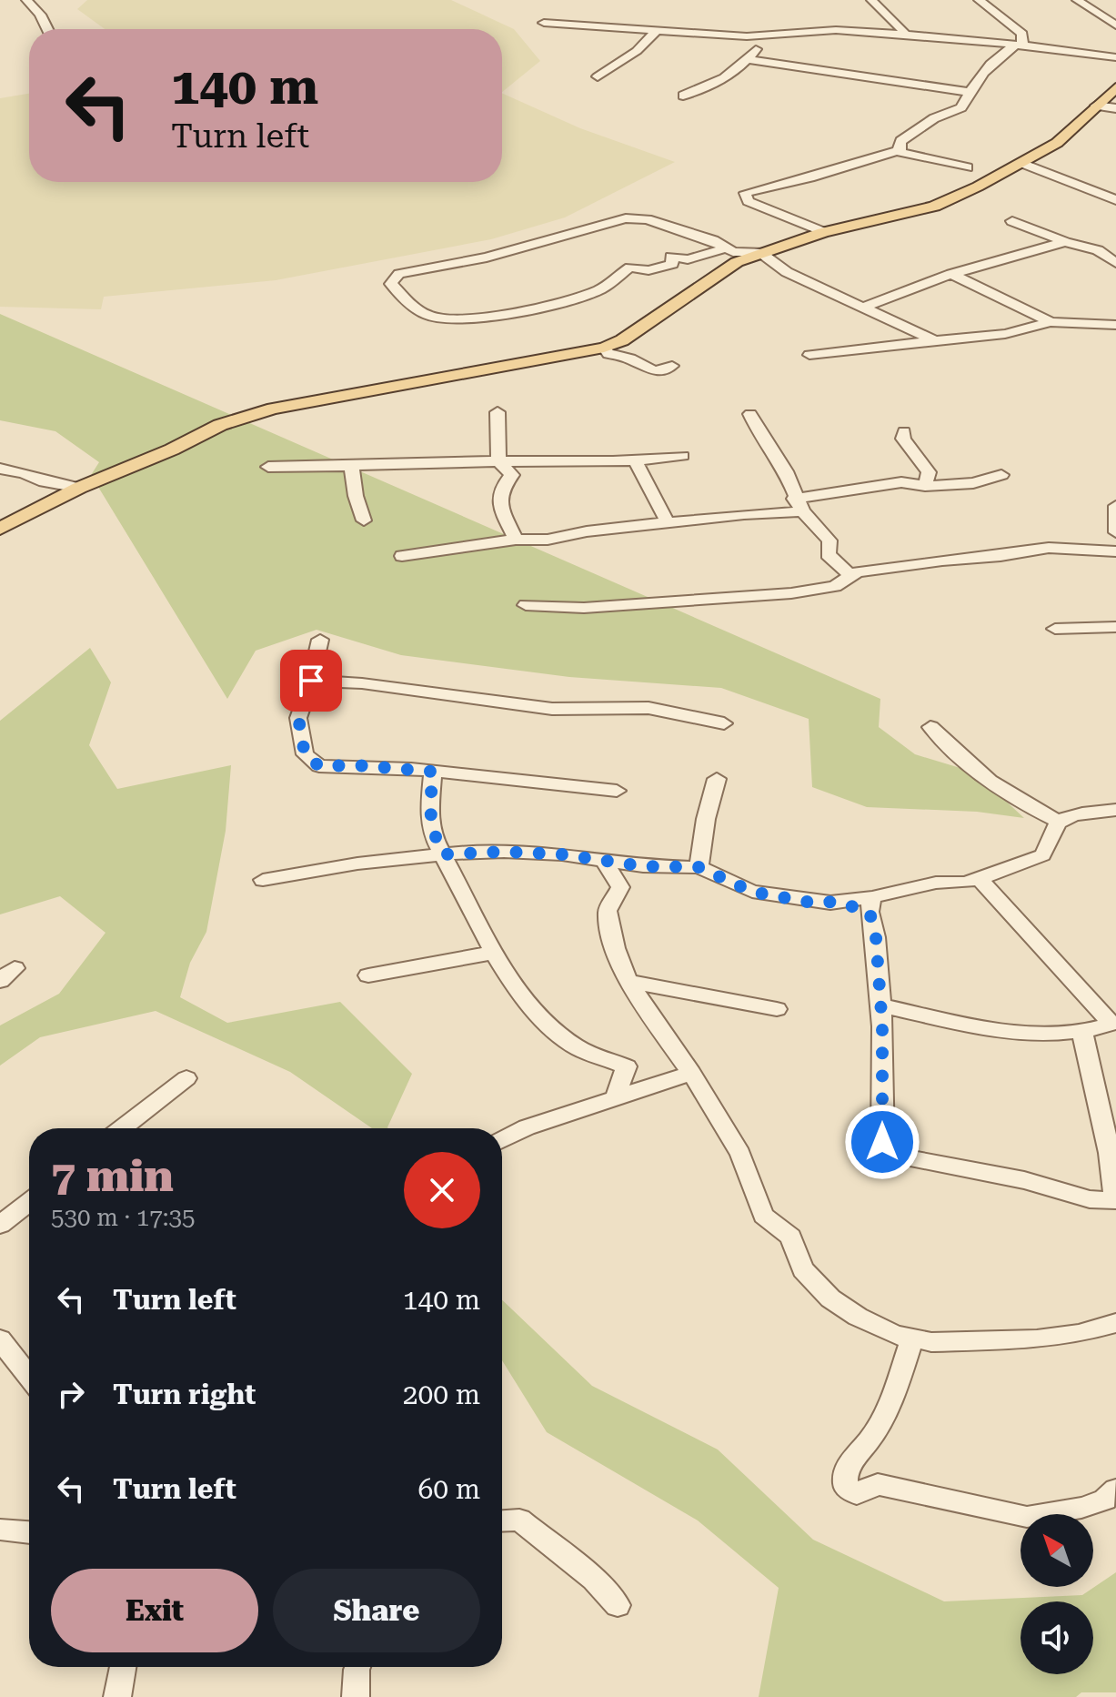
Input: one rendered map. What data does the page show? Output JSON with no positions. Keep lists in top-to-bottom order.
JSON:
{
  "north": "top left",
  "page": {
    "turn": ["140 m", "Turn left"],
    "heading": ["7 min", "530 m · 17:35"],
    "list": [
      {
        "name": "Turn left",
        "value": "140 m"
      },
      {
        "name": "Turn right",
        "value": "200 m"
      },
      {
        "name": "Turn left",
        "value": "60 m"
      }
    ],
    "buttons": ["Exit", "Share"]
  }
}
